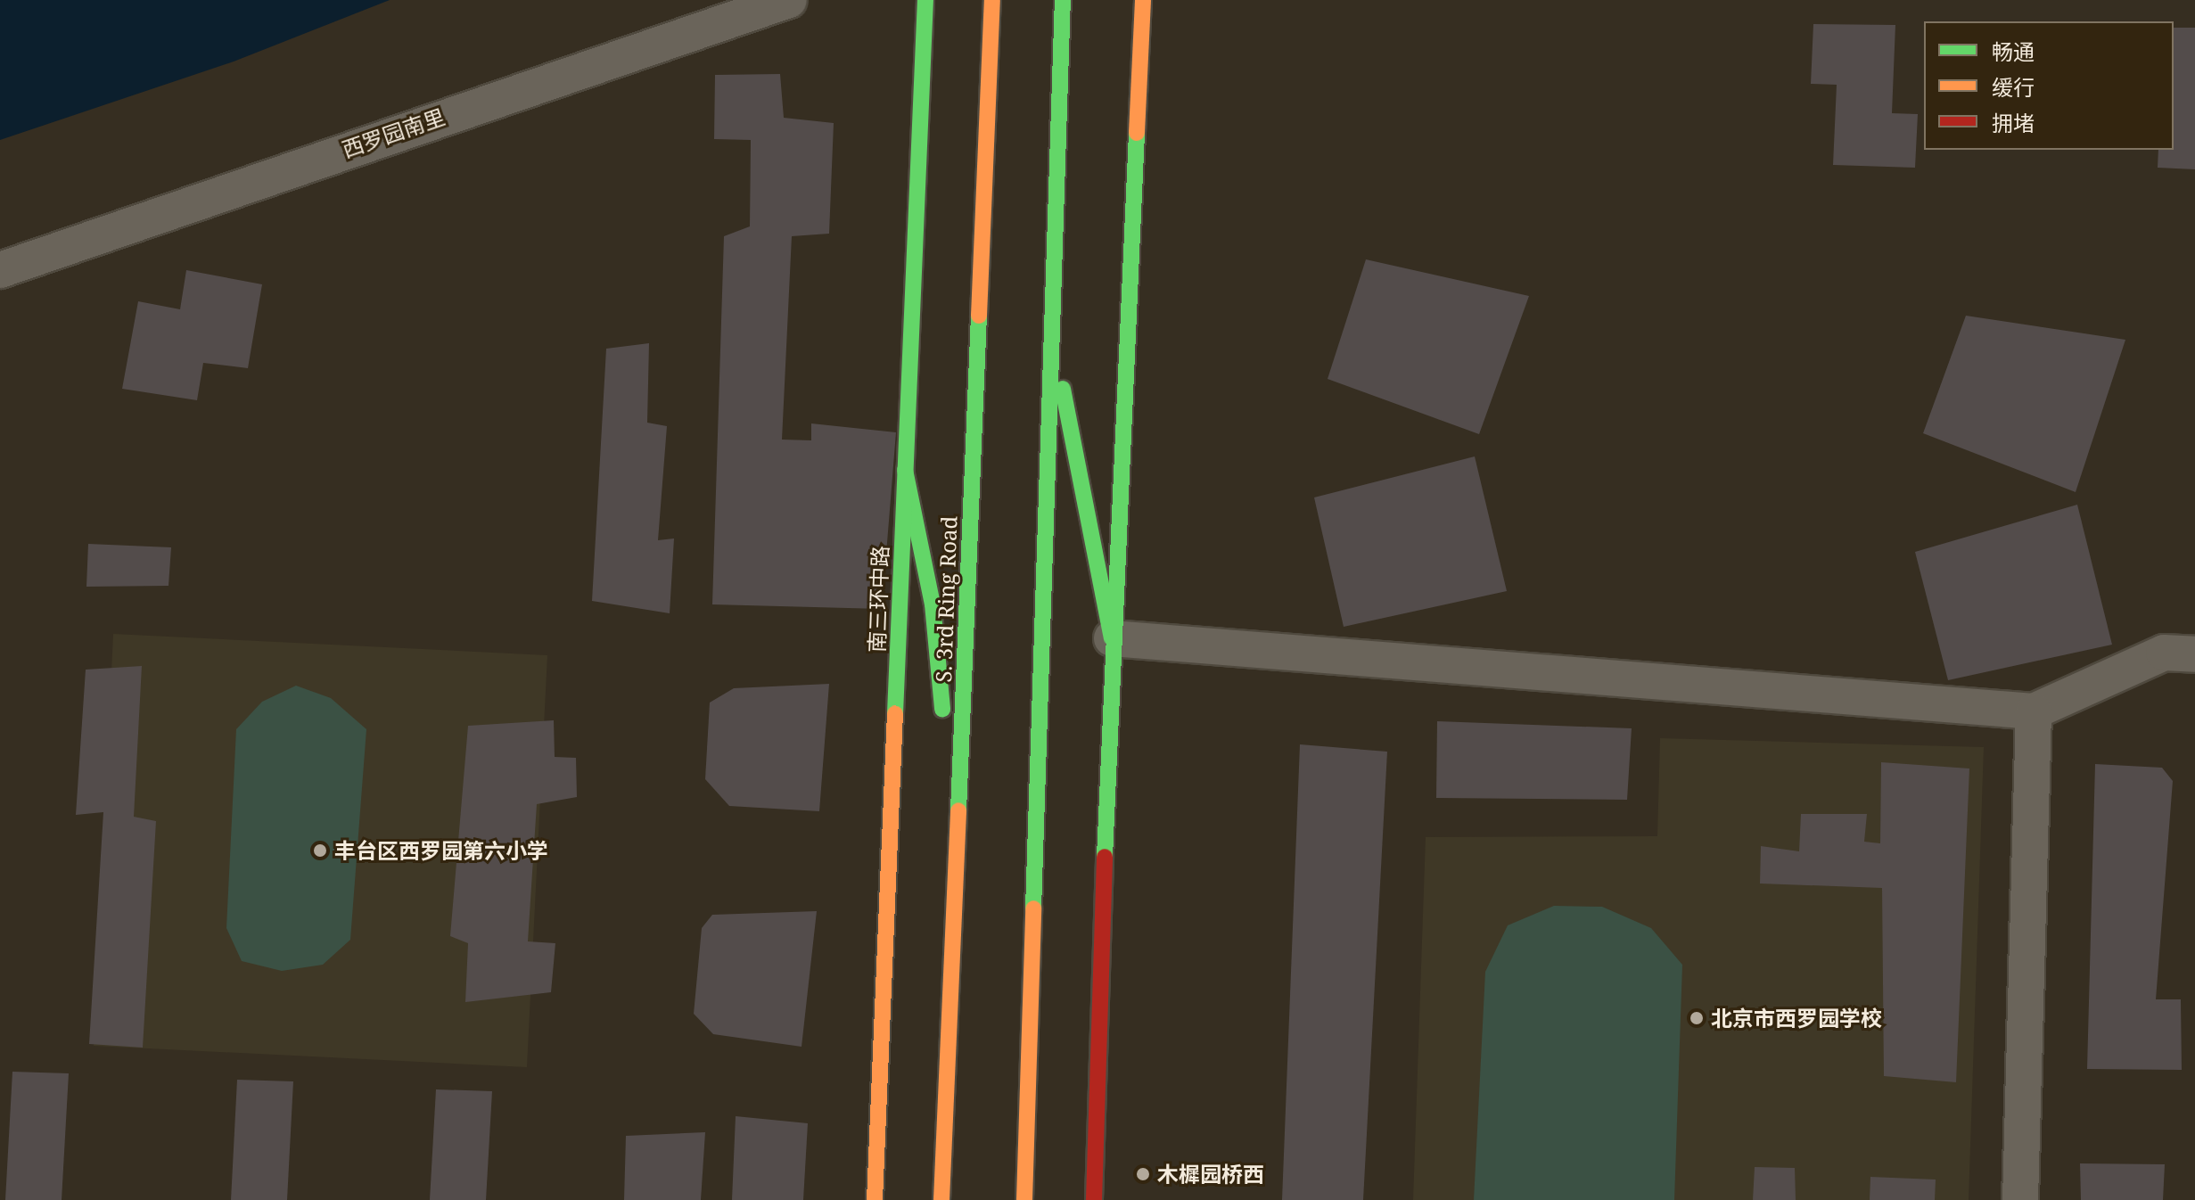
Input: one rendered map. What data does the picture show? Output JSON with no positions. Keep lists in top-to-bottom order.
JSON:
{
  "streets": {
    "main road": ["南三环中路", "S. 3rd Ring Road"],
    "street": ["西罗园南里"]
  },
  "places": ["丰台区西罗园第六小学", "北京市西罗园学校", "木樨园桥西"],
  "legend": ["畅通", "缓行", "拥堵"]
}
